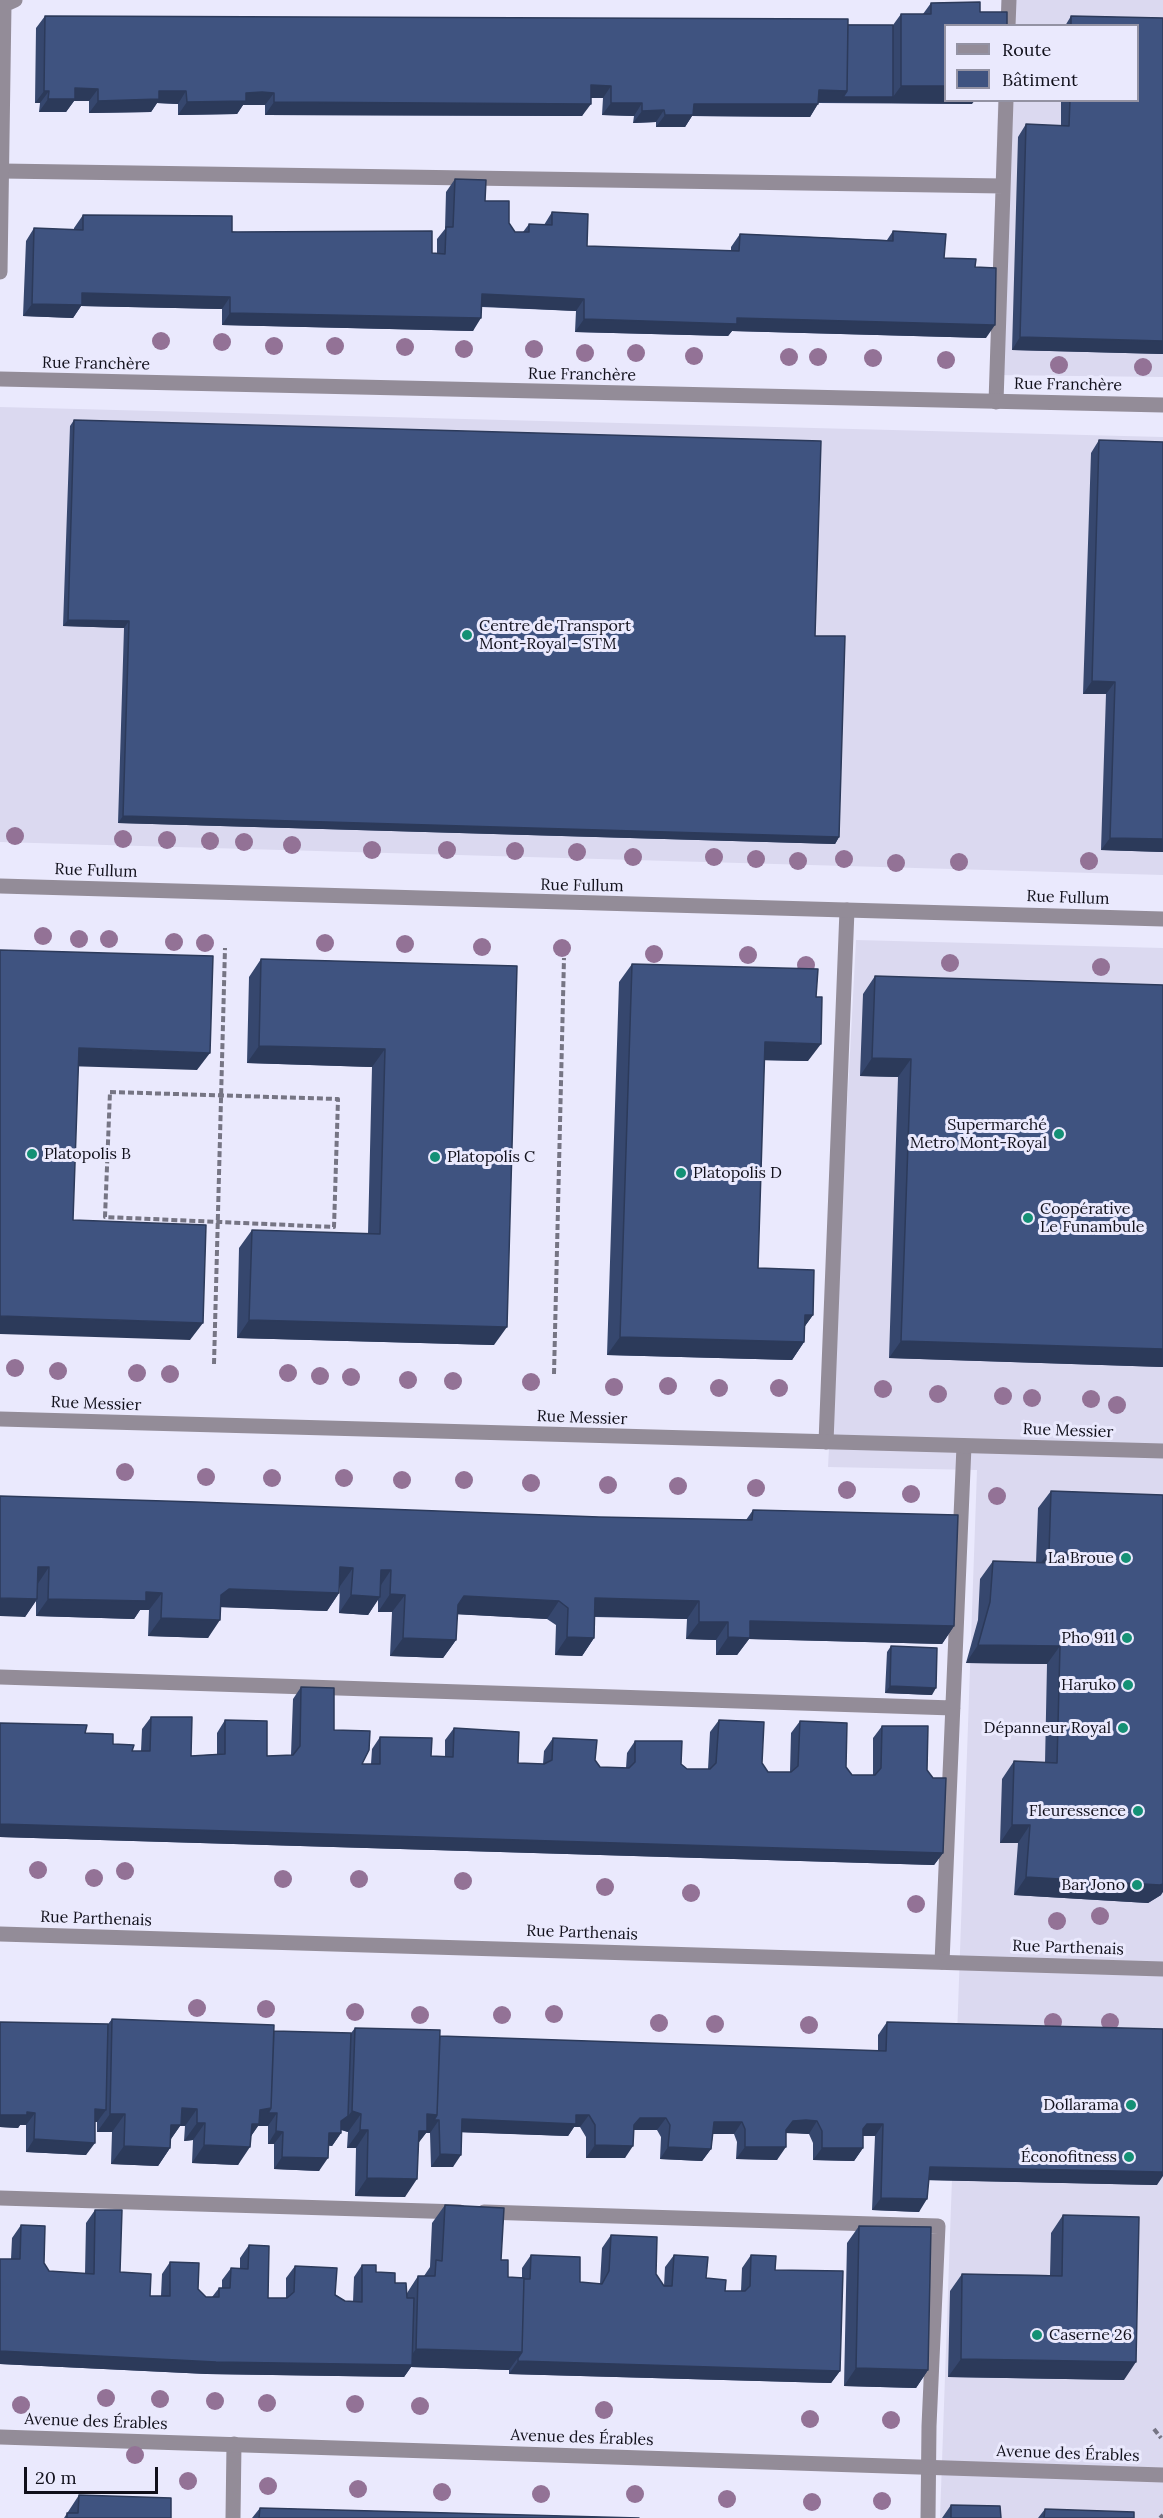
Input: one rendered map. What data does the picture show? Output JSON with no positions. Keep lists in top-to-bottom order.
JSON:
{
  "streets": {
    "street": [
      "Rue Franchère",
      "Rue Fullum",
      "Rue Messier",
      "Rue Parthenais",
      "Avenue des Érables"
    ]
  },
  "places": [
    "Centre de Transport Mont-Royal - STM",
    "Supermarché Metro Mont-Royal",
    "Platopolis B",
    "Platopolis C",
    "Platopolis D",
    "Coopérative Le Funambule",
    "La Broue",
    "Pho 911",
    "Haruko",
    "Dépanneur Royal",
    "Fleuressence",
    "Bar Jono",
    "Dollarama",
    "Éconofitness",
    "Caserne 26"
  ],
  "legend": ["Route", "Bâtiment"],
  "scale_bar": "20 m"
}
